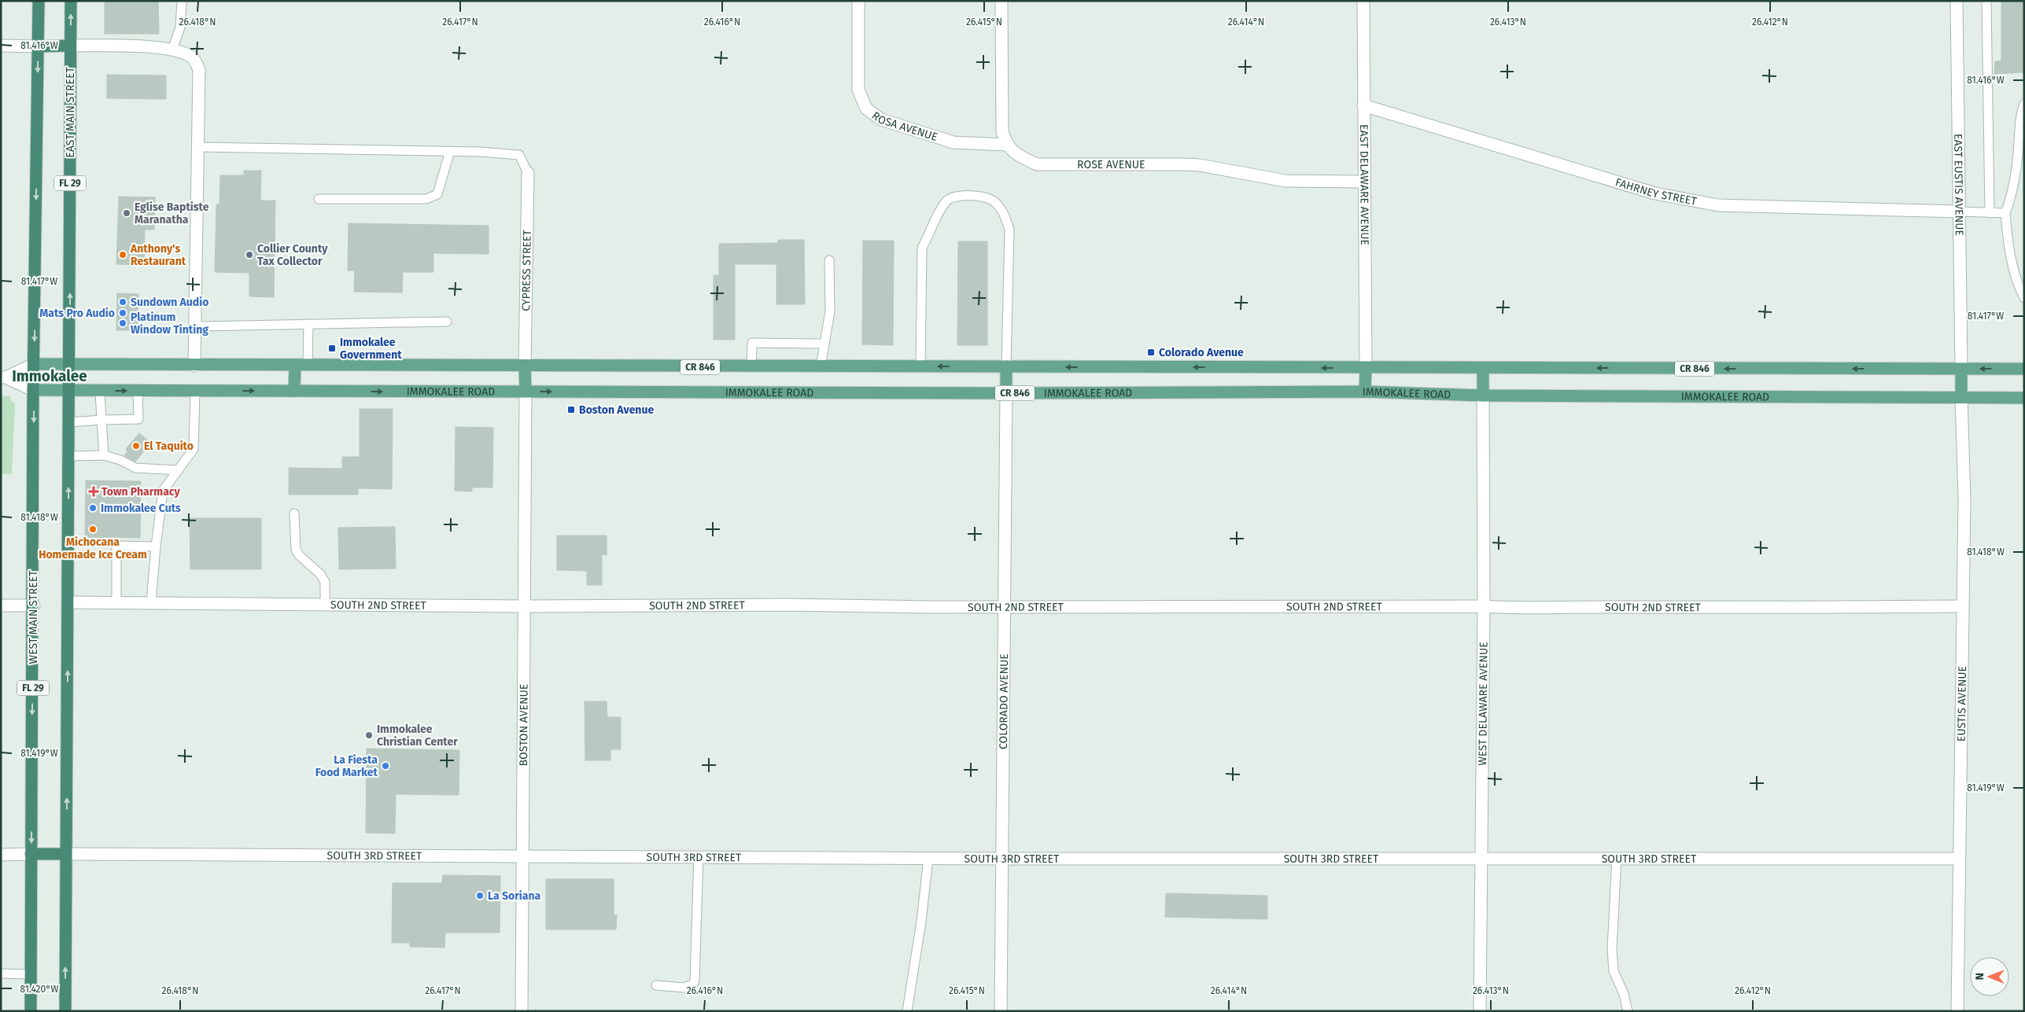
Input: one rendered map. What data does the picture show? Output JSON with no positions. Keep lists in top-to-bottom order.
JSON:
{
  "streets": {
    "highway": ["EAST MAIN STREET", "FL 29", "WEST MAIN STREET"],
    "main road": ["CR 846", "IMMOKALEE ROAD"],
    "street": [
      "ROSA AVENUE",
      "ROSE AVENUE",
      "EAST DELAWARE AVENUE",
      "EAST EUSTIS AVENUE",
      "FAHRNEY STREET",
      "CYPRESS STREET",
      "SOUTH 2ND STREET",
      "COLORADO AVENUE",
      "WEST DELAWARE AVENUE",
      "EUSTIS AVENUE",
      "BOSTON AVENUE",
      "SOUTH 3RD STREET"
    ]
  },
  "crossings": [
    ["EAST MAIN STREET", "FL 29"],
    ["EAST MAIN STREET", "CR 846"],
    ["ROSA AVENUE", "ROSE AVENUE"],
    ["ROSE AVENUE", "EAST DELAWARE AVENUE"],
    ["FL 29", "CR 846"],
    ["FL 29", "IMMOKALEE ROAD"],
    ["FL 29", "SOUTH 2ND STREET"],
    ["FL 29", "WEST MAIN STREET"],
    ["FL 29", "SOUTH 3RD STREET"],
    ["EAST DELAWARE AVENUE", "FAHRNEY STREET"],
    ["EAST DELAWARE AVENUE", "CR 846"],
    ["EAST EUSTIS AVENUE", "FAHRNEY STREET"],
    ["EAST EUSTIS AVENUE", "CR 846"],
    ["CYPRESS STREET", "CR 846"],
    ["CR 846", "WEST MAIN STREET"],
    ["IMMOKALEE ROAD", "WEST MAIN STREET"],
    ["IMMOKALEE ROAD", "COLORADO AVENUE"],
    ["IMMOKALEE ROAD", "WEST DELAWARE AVENUE"],
    ["IMMOKALEE ROAD", "EUSTIS AVENUE"],
    ["IMMOKALEE ROAD", "BOSTON AVENUE"],
    ["SOUTH 2ND STREET", "COLORADO AVENUE"],
    ["SOUTH 2ND STREET", "WEST DELAWARE AVENUE"],
    ["SOUTH 2ND STREET", "EUSTIS AVENUE"],
    ["SOUTH 2ND STREET", "BOSTON AVENUE"],
    ["COLORADO AVENUE", "SOUTH 3RD STREET"],
    ["WEST DELAWARE AVENUE", "SOUTH 3RD STREET"],
    ["EUSTIS AVENUE", "SOUTH 3RD STREET"],
    ["BOSTON AVENUE", "SOUTH 3RD STREET"]
  ],
  "districts": ["Immokalee"],
  "places": {
    "other": [
      "Eglise Baptiste Maranatha",
      "Anthony's Restaurant",
      "Collier County Tax Collector",
      "Sundown Audio",
      "Mats Pro Audio",
      "Platinum Window Tinting",
      "El Taquito",
      "Immokalee Cuts",
      "Michocana Homemade Ice Cream",
      "Immokalee Christian Center",
      "La Fiesta Food Market",
      "La Soriana"
    ],
    "transit": ["Immokalee Government", "Colorado Avenue", "Boston Avenue"],
    "health": ["Town Pharmacy"]
  },
  "north": "left",
  "coordinates": [
    "26.418°N",
    "26.417°N",
    "26.416°N",
    "26.415°N",
    "26.414°N",
    "26.413°N",
    "26.412°N",
    "81.416°W",
    "81.417°W",
    "81.418°W",
    "81.419°W",
    "81.420°W"
  ]
}
